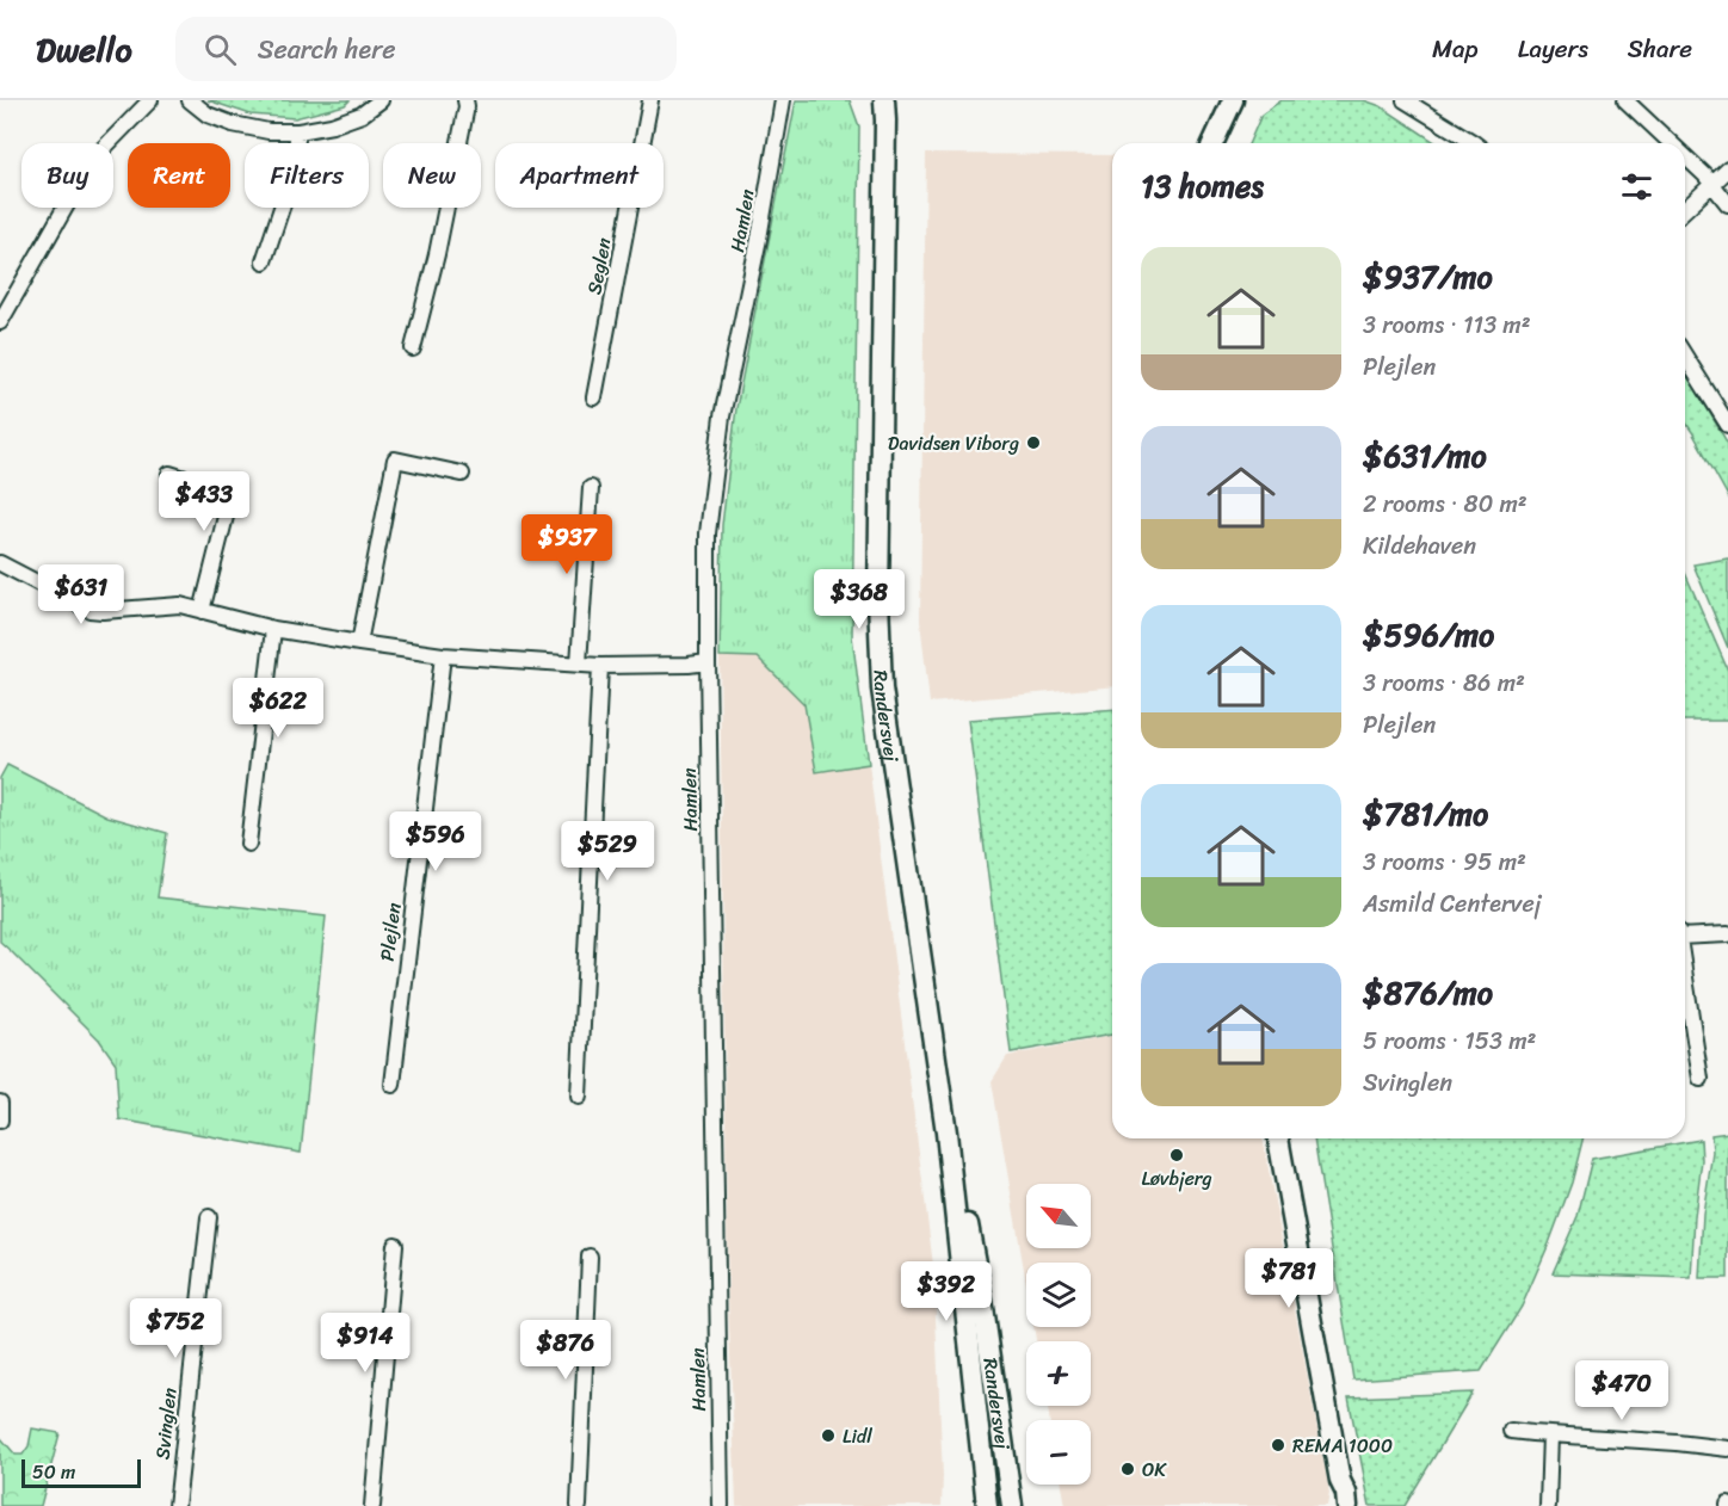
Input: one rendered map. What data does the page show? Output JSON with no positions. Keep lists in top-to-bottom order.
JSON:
{
  "streets": {
    "street": [
      "Hamlen",
      "Seglen",
      "Randersvej",
      "Plejlen",
      "Svinglen"
    ]
  },
  "places": [
    "Davidsen Viborg",
    "Løvbjerg",
    "Lidl",
    "REMA 1000",
    "OK"
  ],
  "scale_bar": "50 m",
  "north": "top left",
  "page": {
    "header": "Dwello",
    "search": "Search here",
    "nav": ["Map", "Layers", "Share"],
    "chip": [
      "Buy",
      "Rent",
      "Filters",
      "New",
      "Apartment"
    ],
    "heading": "13 homes",
    "list": [
      {
        "name": "$937/mo",
        "note": "3 rooms · 113 m² · Plejlen"
      },
      {
        "name": "$631/mo",
        "note": "2 rooms · 80 m² · Kildehaven"
      },
      {
        "name": "$596/mo",
        "note": "3 rooms · 86 m² · Plejlen"
      },
      {
        "name": "$781/mo",
        "note": "3 rooms · 95 m² · Asmild Centervej"
      },
      {
        "name": "$876/mo",
        "note": "5 rooms · 153 m² · Svinglen"
      }
    ],
    "price": [
      "$433",
      "$937",
      "$631",
      "$368",
      "$622",
      "$596",
      "$529",
      "$781",
      "$392",
      "$752",
      "$914",
      "$876",
      "$470"
    ],
    "map_buttons": ["+", "−"],
    "scale": "50 m"
  }
}
